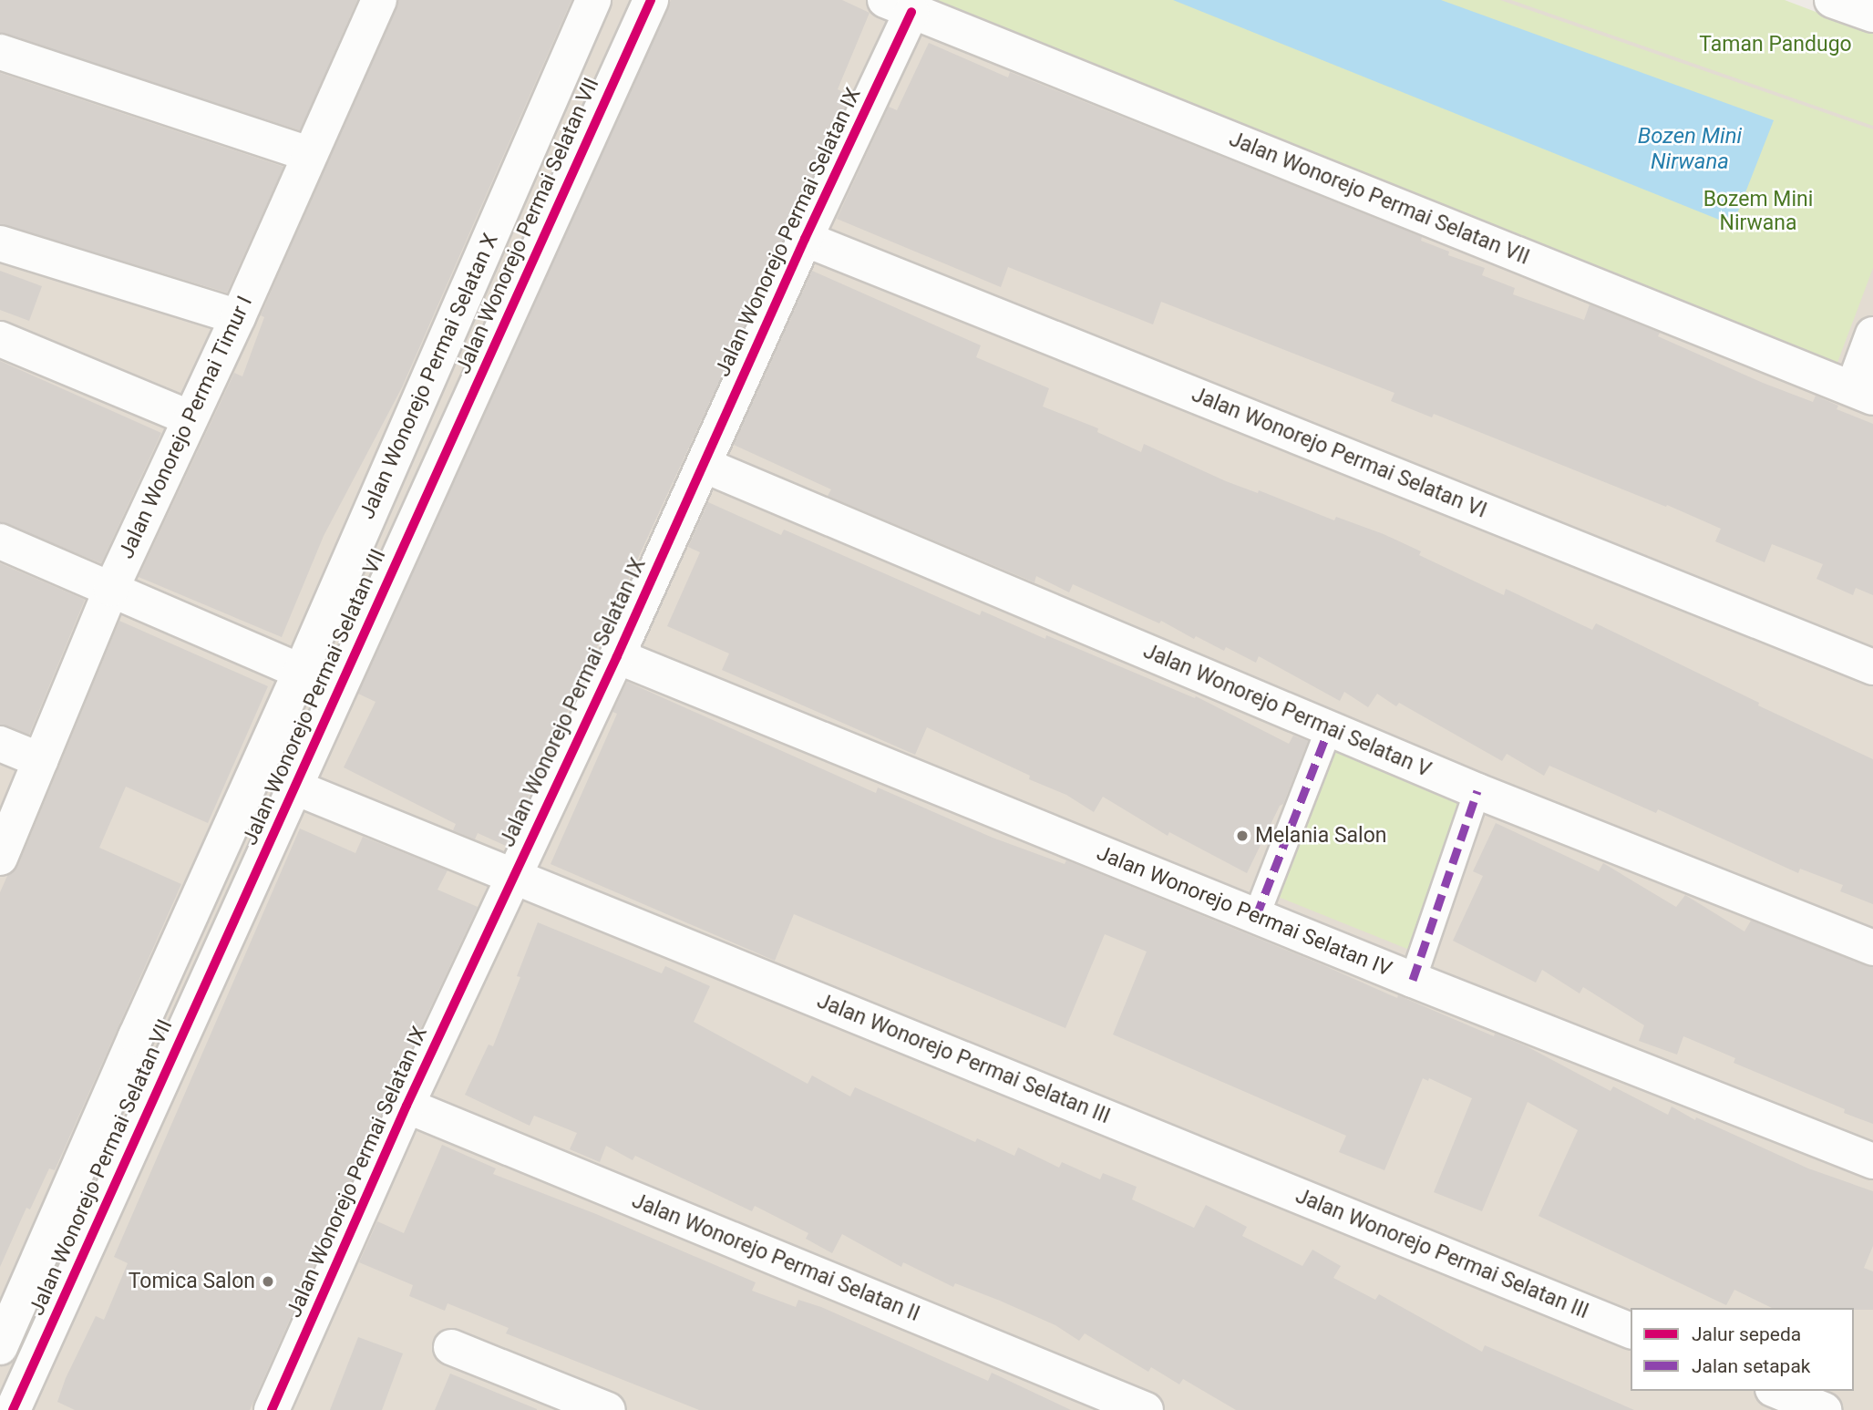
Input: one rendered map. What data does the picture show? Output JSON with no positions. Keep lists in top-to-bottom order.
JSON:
{
  "streets": {
    "street": [
      "Jalan Wonorejo Permai Selatan VII",
      "Jalan Wonorejo Permai Selatan IX",
      "Jalan Wonorejo Permai Selatan X",
      "Jalan Wonorejo Permai Timur I",
      "Jalan Wonorejo Permai Selatan VI",
      "Jalan Wonorejo Permai Selatan V",
      "Jalan Wonorejo Permai Selatan IV",
      "Jalan Wonorejo Permai Selatan III",
      "Jalan Wonorejo Permai Selatan II"
    ]
  },
  "crossings": [
    ["Jalan Wonorejo Permai Selatan VII", "Jalan Wonorejo Permai Selatan IX"],
    ["Jalan Wonorejo Permai Selatan VII", "Jalan Wonorejo Permai Selatan III"],
    ["Jalan Wonorejo Permai Selatan IX", "Jalan Wonorejo Permai Selatan VI"],
    ["Jalan Wonorejo Permai Selatan IX", "Jalan Wonorejo Permai Selatan V"],
    ["Jalan Wonorejo Permai Selatan IX", "Jalan Wonorejo Permai Selatan IV"],
    ["Jalan Wonorejo Permai Selatan IX", "Jalan Wonorejo Permai Selatan III"],
    ["Jalan Wonorejo Permai Selatan IX", "Jalan Wonorejo Permai Selatan II"]
  ],
  "water": ["Bozen Mini Nirwana"],
  "parks": ["Taman Pandugo", "Bozem Mini Nirwana"],
  "places": ["Melania Salon", "Tomica Salon"],
  "legend": ["Jalur sepeda", "Jalan setapak"]
}
